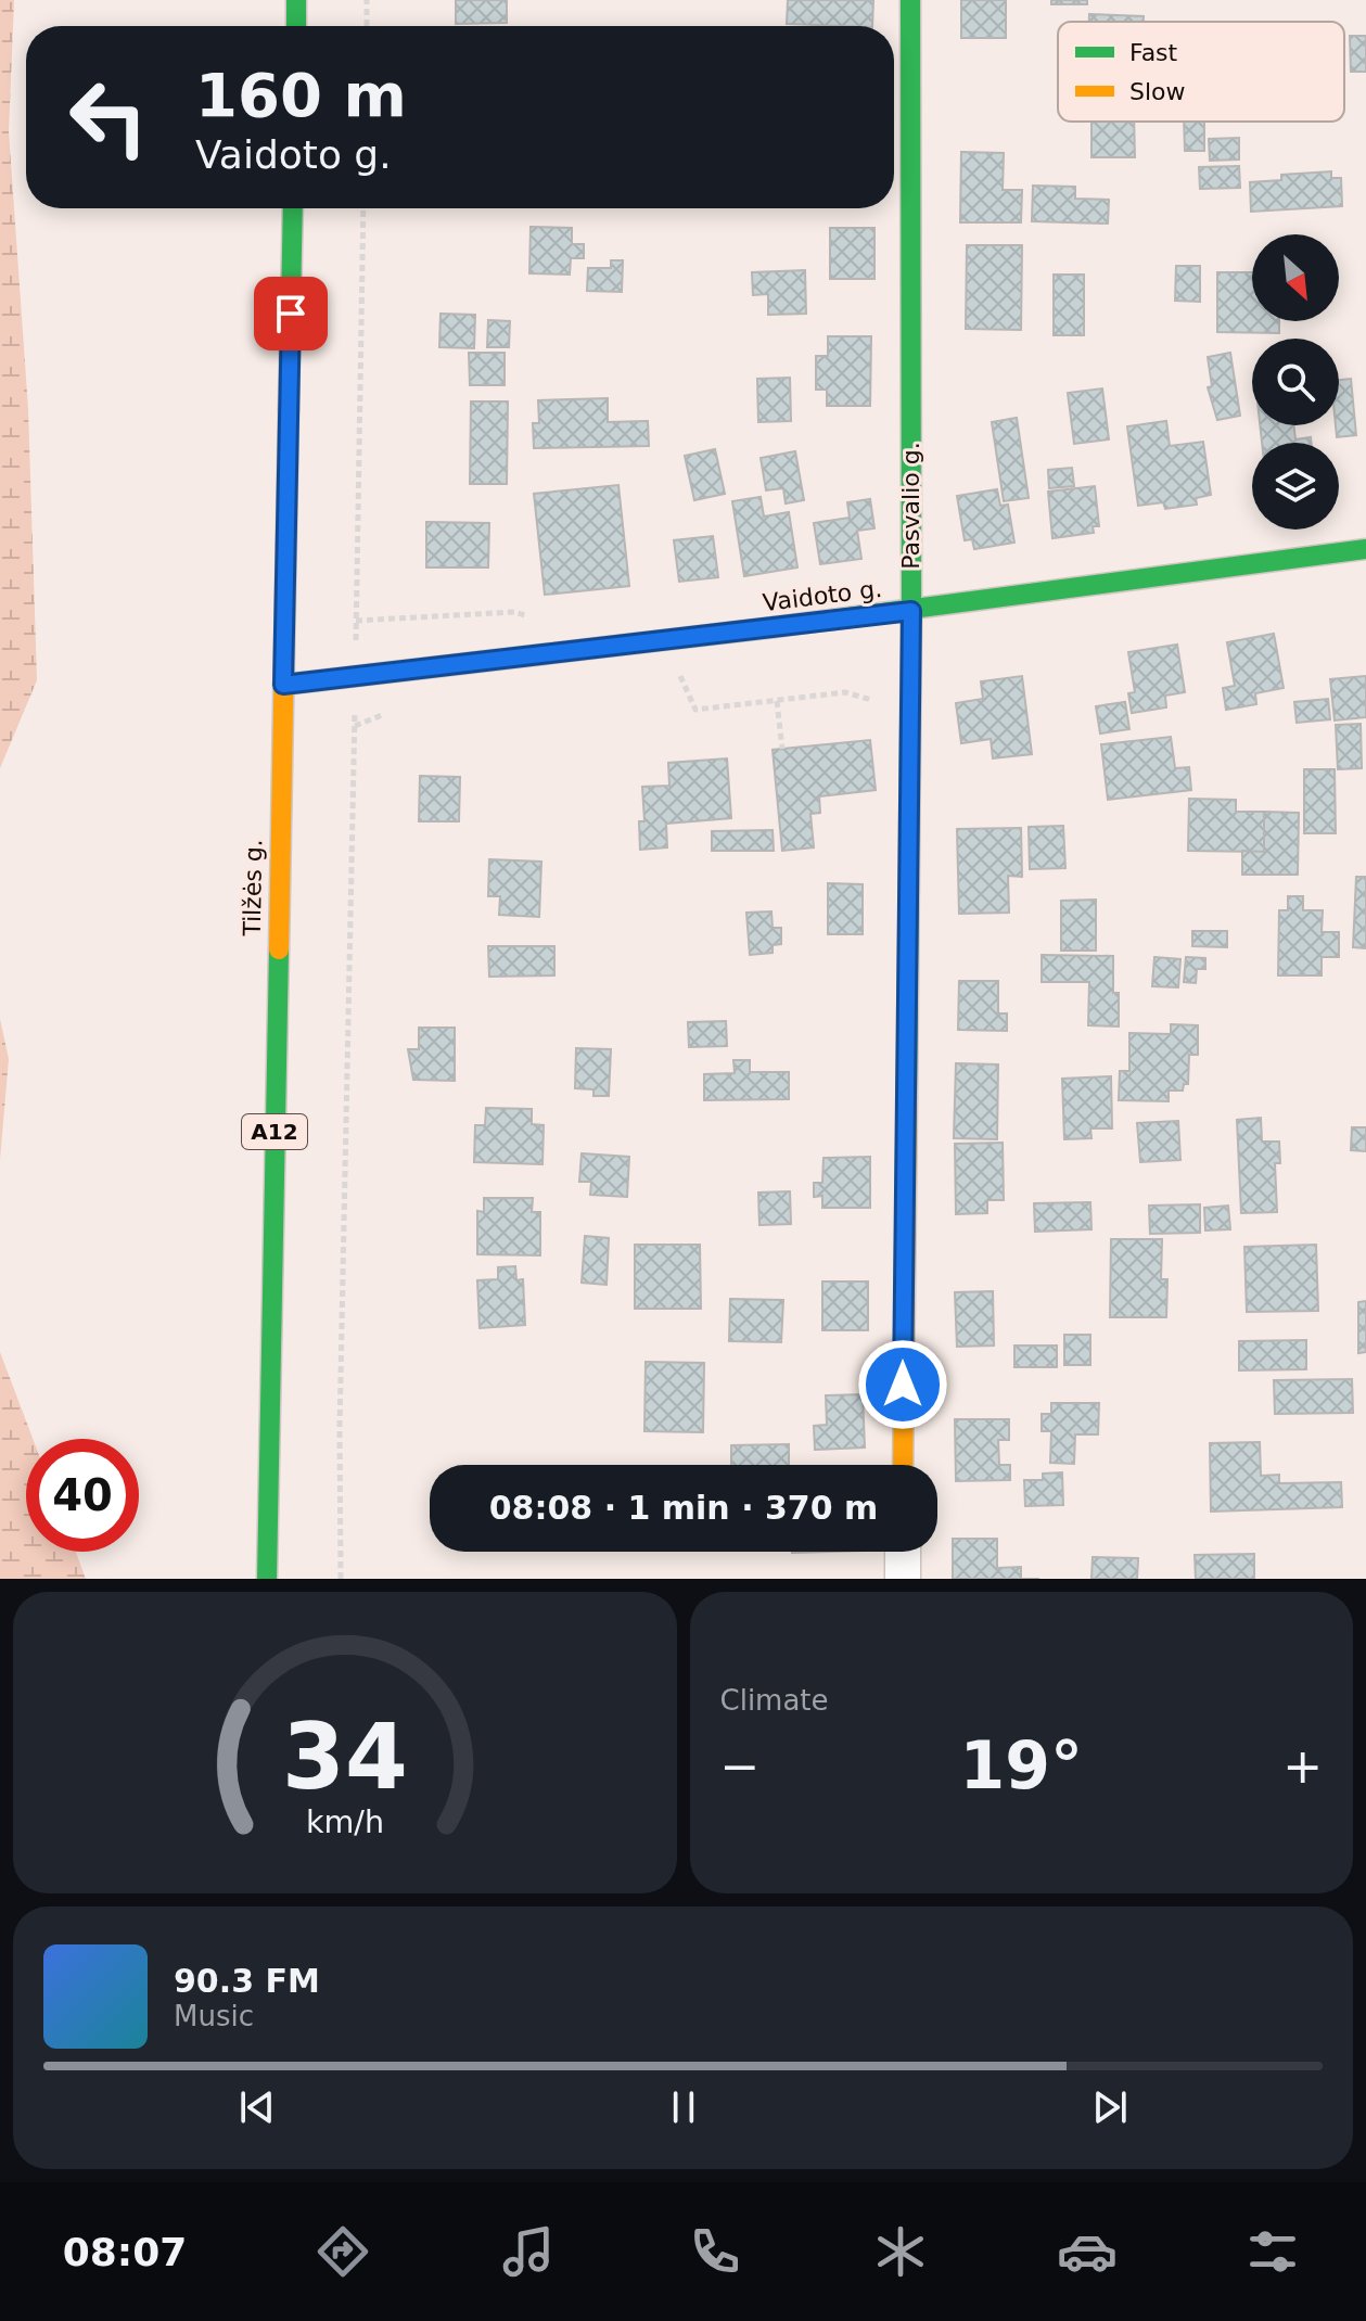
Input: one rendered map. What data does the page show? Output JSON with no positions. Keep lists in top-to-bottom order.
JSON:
{
  "streets": {
    "main road": [
      "Pasvalio g.",
      "Vaidoto g.",
      "Tilžės g.",
      "A12"
    ]
  },
  "crossings": [
    ["Pasvalio g.", "Vaidoto g."],
    ["Vaidoto g.", "Tilžės g."]
  ],
  "legend": ["Fast", "Slow"],
  "north": "bottom right",
  "page": {
    "turn": ["160 m", "Vaidoto g."],
    "limit": "40",
    "trip": "08:08 · 1 min · 370 m",
    "tile": "Climate",
    "heat": ["−", "19°", "+"],
    "song": ["90.3 FM", "Music"],
    "tabs": "08:07",
    "gauge": ["34", "km/h"]
  }
}
